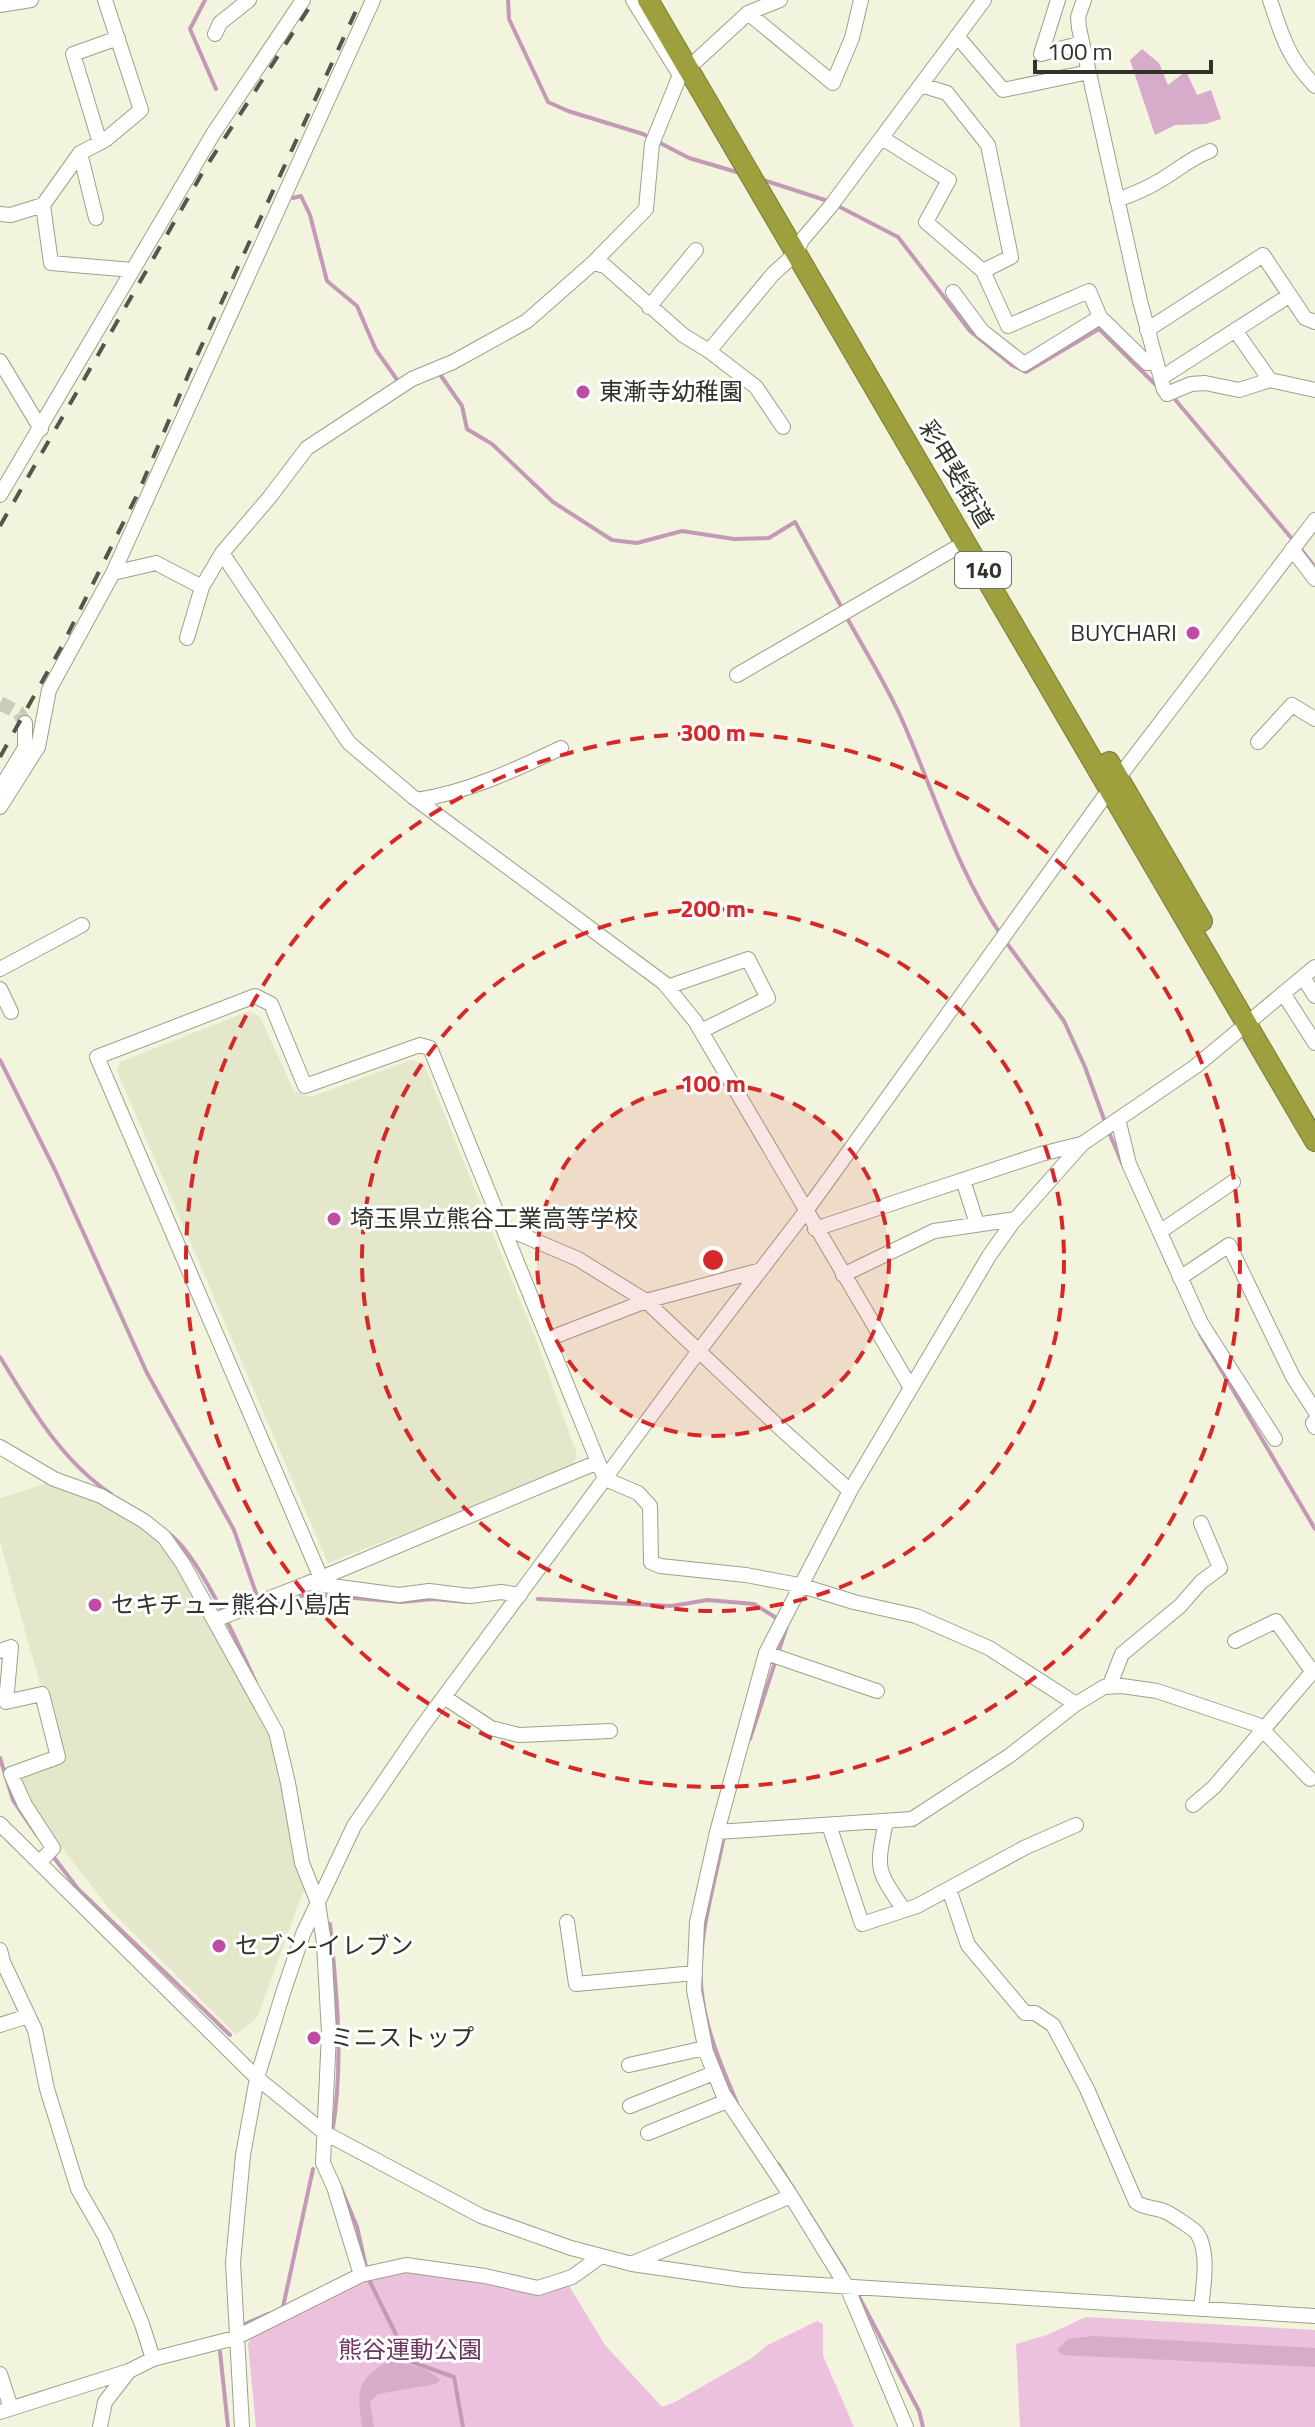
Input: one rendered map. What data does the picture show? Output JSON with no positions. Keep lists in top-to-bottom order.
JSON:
{
  "streets": {
    "highway": ["彩甲斐街道", "140"]
  },
  "parks": ["熊谷運動公園"],
  "places": [
    "東漸寺幼稚園",
    "BUYCHARI",
    "埼玉県立熊谷工業高等学校",
    "セキチュー熊谷小島店",
    "セブン-イレブン",
    "ミニストップ"
  ],
  "scale_bar": "100 m",
  "rings": ["300 m", "200 m", "100 m"]
}
